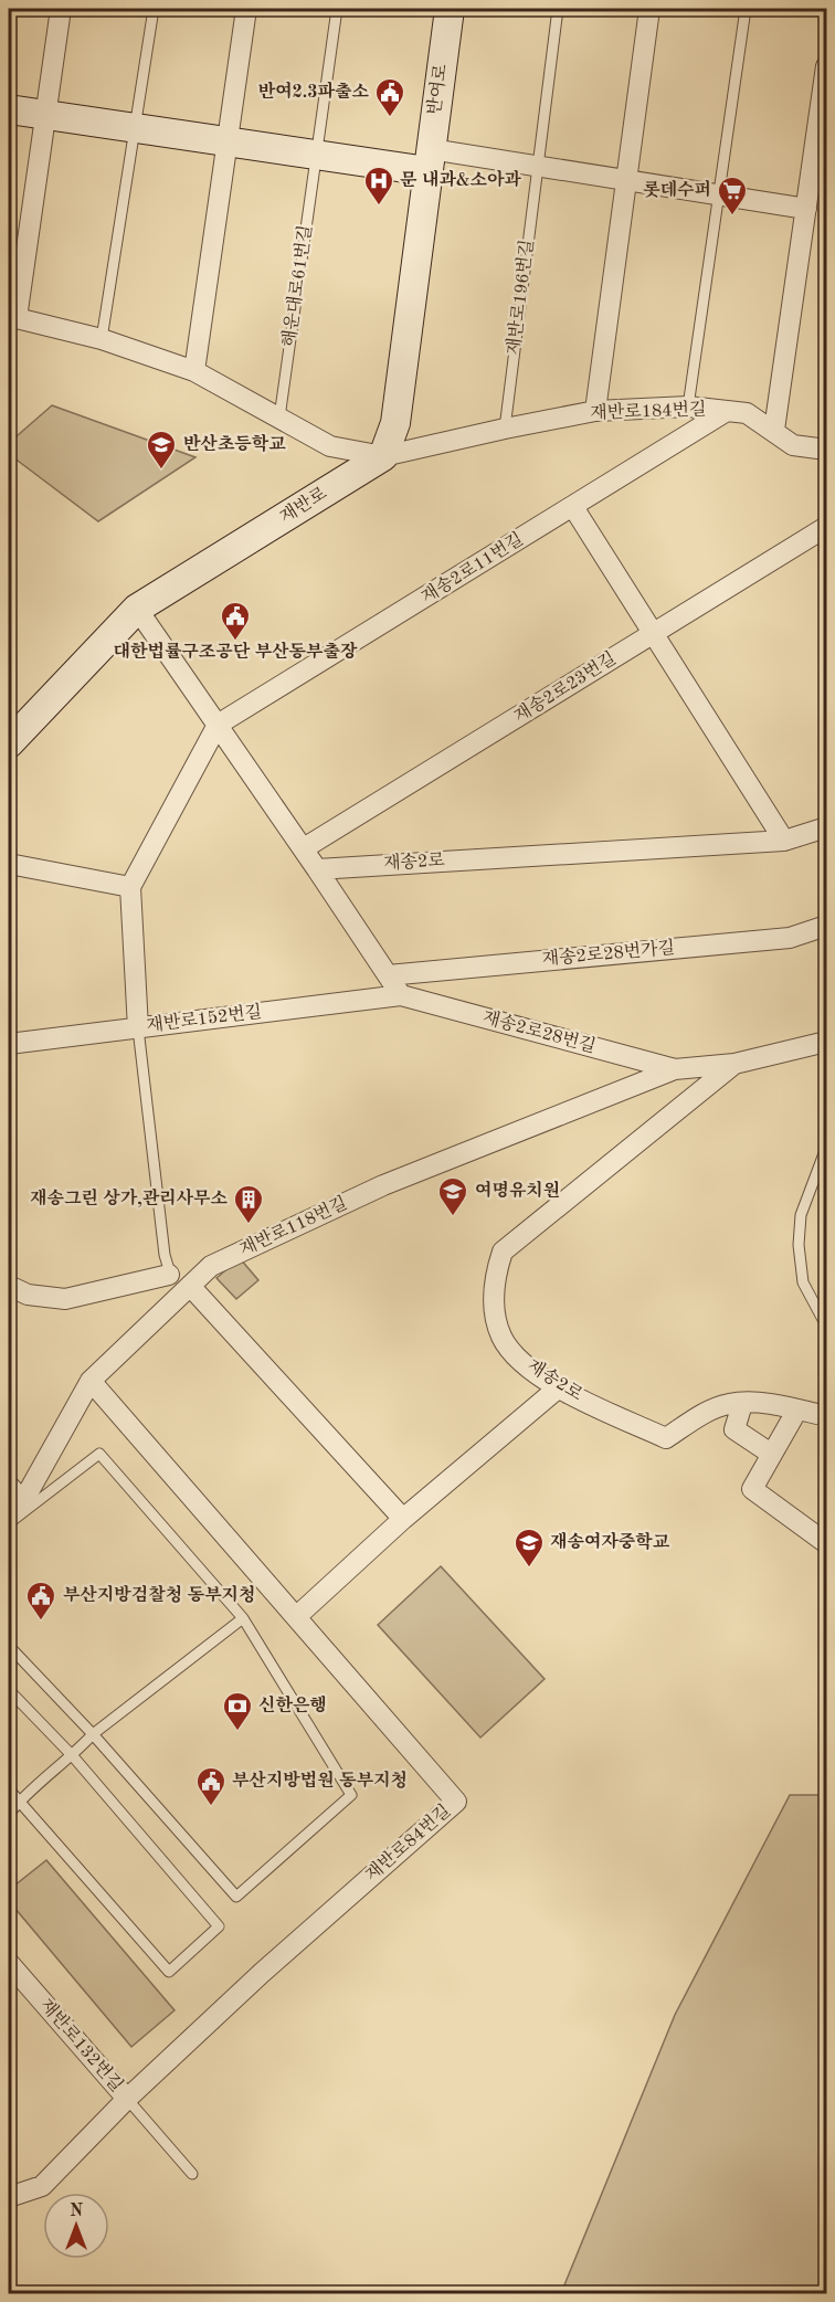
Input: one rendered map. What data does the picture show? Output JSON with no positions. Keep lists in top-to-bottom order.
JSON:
{
  "streets": {
    "main road": ["반여로", "재반로"],
    "street": [
      "재반로184번길",
      "재송2로11번길",
      "재송2로23번길",
      "재송2로",
      "재송2로28번가길",
      "재반로152번길",
      "재송2로28번길",
      "재반로118번길",
      "재반로84번길",
      "재반로132번길"
    ],
    "lane": ["해운대로61번길", "재반로196번길"]
  },
  "crossings": [
    ["재반로196번길", "재반로184번길"],
    ["재반로184번길", "재반로"],
    ["재반로184번길", "재송2로11번길"],
    ["재송2로", "재송2로28번길"],
    ["재반로152번길", "재송2로28번길"],
    ["재송2로28번길", "재반로118번길"],
    ["재반로84번길", "재반로132번길"]
  ],
  "places": {
    "public building": [
      "반여2.3파출소",
      "대한법률구조공단 부산동부출장",
      "부산지방검찰청 동부지청",
      "부산지방법원 동부지청"
    ],
    "hospital": ["문 내과&소아과"],
    "supermarket": ["롯데수퍼"],
    "school or university": ["반산초등학교", "여명유치원", "재송여자중학교"],
    "building": ["재송그린 상가,관리사무소"],
    "bank": ["신한은행"]
  },
  "north": "top"
}
